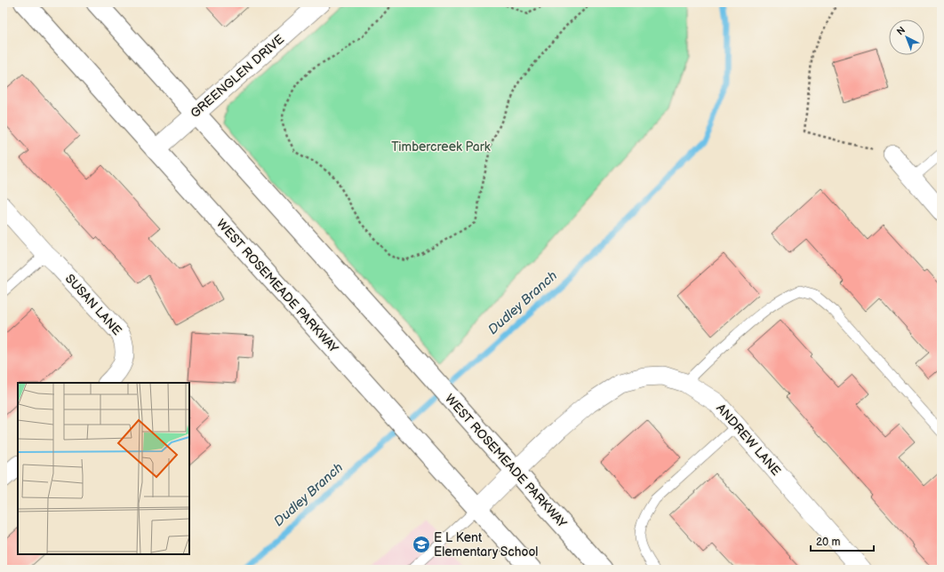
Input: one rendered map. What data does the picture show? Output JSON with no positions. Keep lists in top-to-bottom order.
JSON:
{
  "streets": {
    "main road": ["WEST ROSEMEADE PARKWAY"],
    "street": ["GREENGLEN DRIVE", "SUSAN LANE", "ANDREW LANE"]
  },
  "crossings": [
    ["GREENGLEN DRIVE", "WEST ROSEMEADE PARKWAY"],
    ["WEST ROSEMEADE PARKWAY", "ANDREW LANE"]
  ],
  "water": ["Dudley Branch"],
  "parks": ["Timbercreek Park"],
  "places": {
    "school or university": ["E L Kent Elementary School"]
  },
  "scale_bar": "20 m",
  "north": "top left"
}
